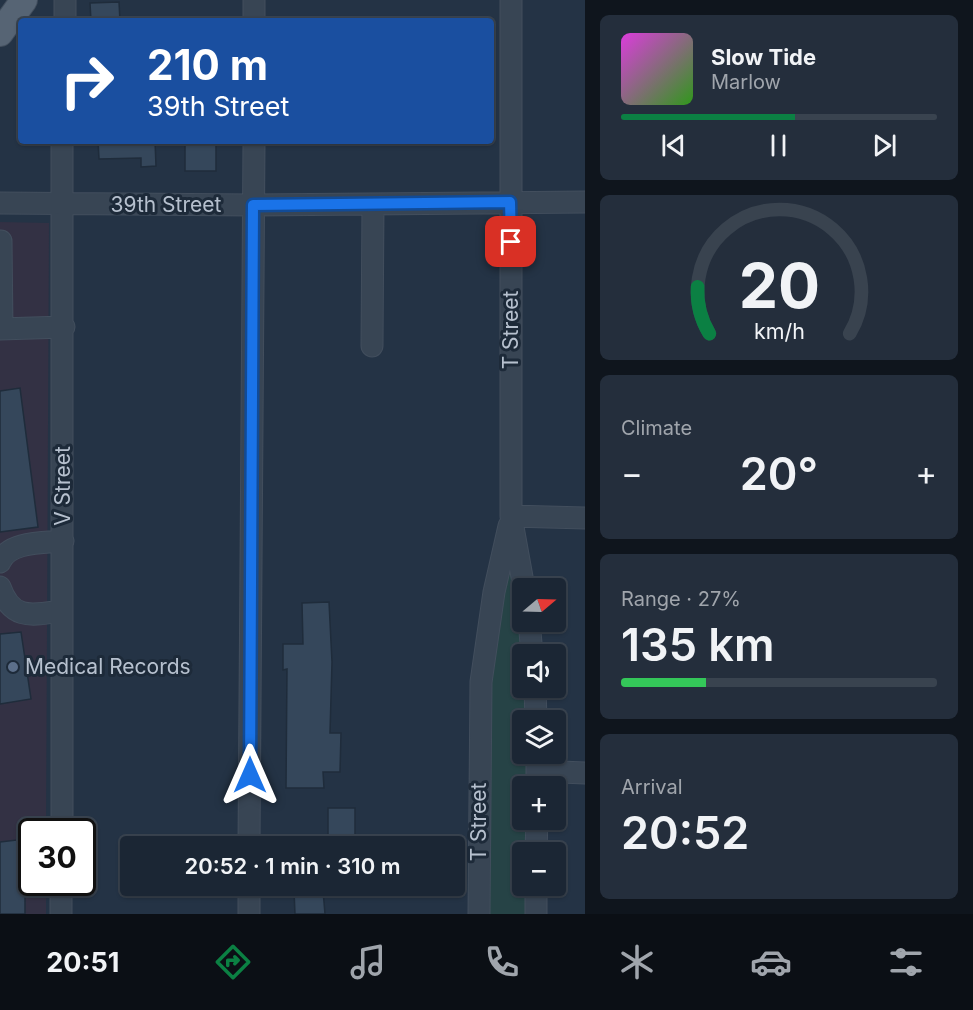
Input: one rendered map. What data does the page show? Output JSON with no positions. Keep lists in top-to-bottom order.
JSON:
{
  "streets": {
    "street": ["39th Street", "T Street", "V Street"]
  },
  "crossings": [
    ["39th Street", "T Street"],
    ["39th Street", "V Street"]
  ],
  "places": ["Medical Records"],
  "north": "right",
  "page": {
    "turn": ["210 m", "39th Street"],
    "song": ["Slow Tide", "Marlow"],
    "tile": [
      "Climate",
      ["Range · 27%", "135 km"],
      ["Arrival", "20:52"]
    ],
    "heat": ["−", "20°", "+"],
    "map_buttons": ["+", "−"],
    "limit": "30",
    "trip": "20:52 · 1 min · 310 m",
    "tabs": "20:51",
    "gauge": ["20", "km/h"]
  }
}
